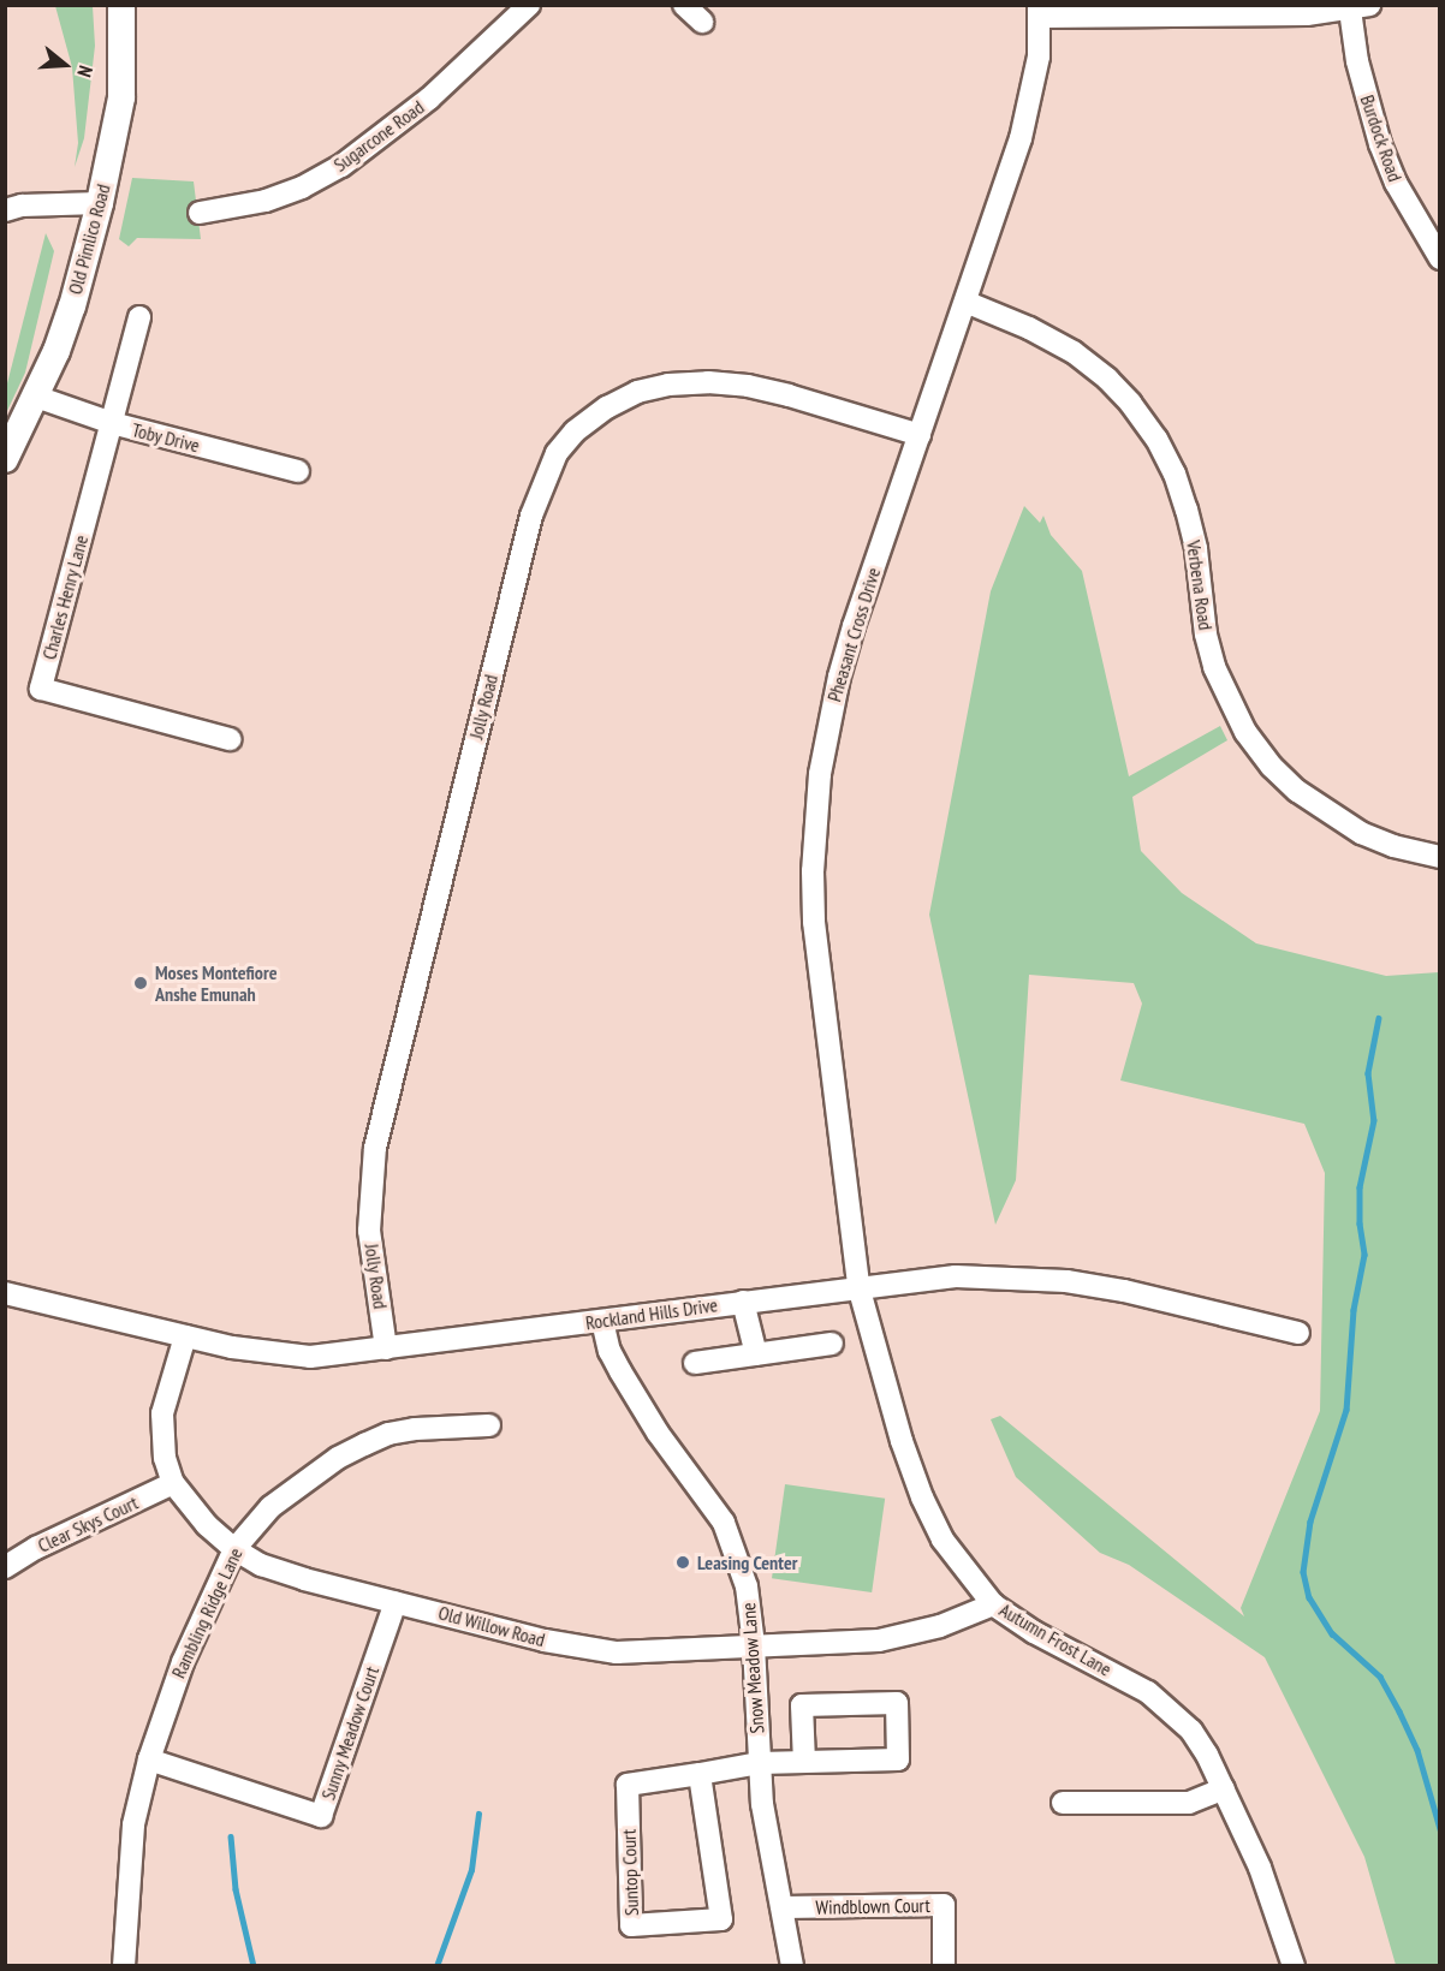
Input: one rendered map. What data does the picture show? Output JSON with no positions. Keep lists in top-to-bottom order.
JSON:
{
  "streets": {
    "street": [
      "Sugarcone Road",
      "Burdock Road",
      "Old Pimlico Road",
      "Toby Drive",
      "Verbena Road",
      "Charles Henry Lane",
      "Pheasant Cross Drive",
      "Jolly Road",
      "Rockland Hills Drive",
      "Clear Skys Court",
      "Rambling Ridge Lane",
      "Old Willow Road",
      "Autumn Frost Lane",
      "Snow Meadow Lane",
      "Sunny Meadow Court",
      "Suntop Court",
      "Windblown Court"
    ]
  },
  "crossings": [
    ["Old Pimlico Road", "Toby Drive"],
    ["Toby Drive", "Charles Henry Lane"],
    ["Verbena Road", "Pheasant Cross Drive"],
    ["Pheasant Cross Drive", "Jolly Road"],
    ["Pheasant Cross Drive", "Rockland Hills Drive"],
    ["Pheasant Cross Drive", "Autumn Frost Lane"],
    ["Jolly Road", "Rockland Hills Drive"],
    ["Rockland Hills Drive", "Old Willow Road"],
    ["Rockland Hills Drive", "Autumn Frost Lane"],
    ["Rockland Hills Drive", "Snow Meadow Lane"],
    ["Clear Skys Court", "Old Willow Road"],
    ["Rambling Ridge Lane", "Old Willow Road"],
    ["Rambling Ridge Lane", "Sunny Meadow Court"],
    ["Old Willow Road", "Autumn Frost Lane"],
    ["Old Willow Road", "Snow Meadow Lane"],
    ["Old Willow Road", "Sunny Meadow Court"],
    ["Snow Meadow Lane", "Suntop Court"],
    ["Snow Meadow Lane", "Windblown Court"]
  ],
  "places": ["Moses Montefiore Anshe Emunah", "Leasing Center"],
  "north": "right"
}
